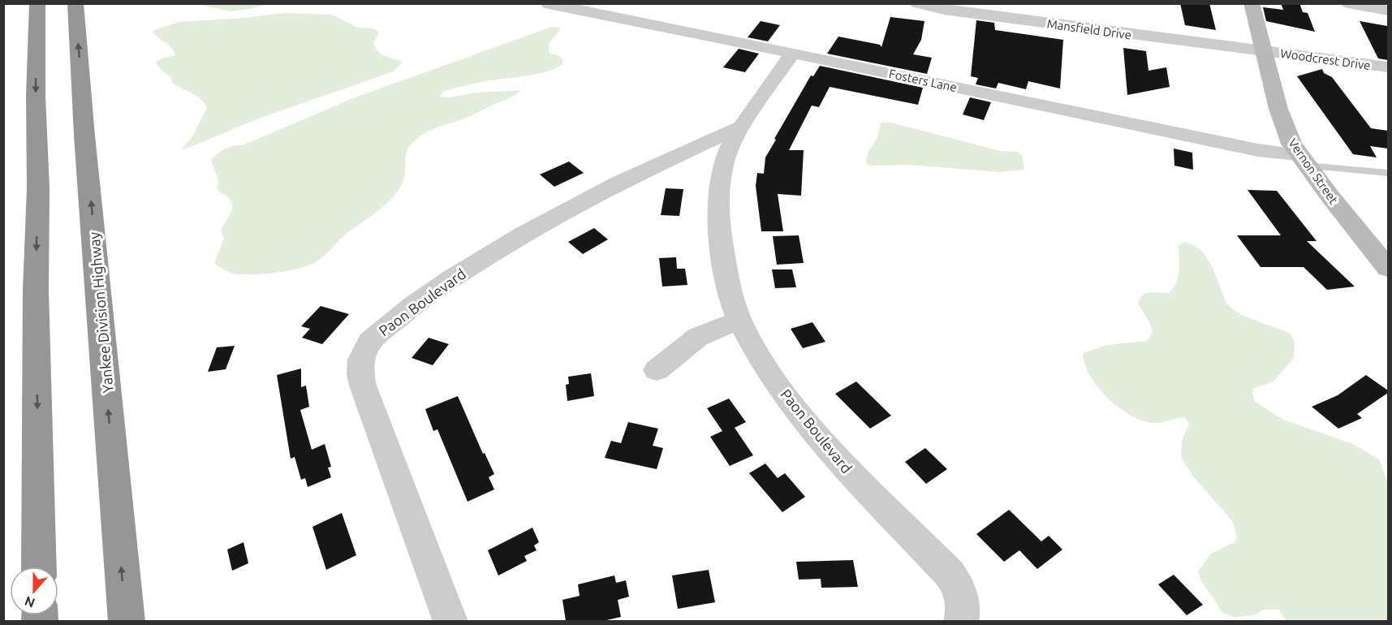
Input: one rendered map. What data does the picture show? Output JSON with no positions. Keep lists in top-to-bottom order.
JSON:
{
  "streets": {
    "highway": ["Yankee Division Highway"],
    "main road": ["Vernon Street"],
    "street": [
      "Mansfield Drive",
      "Woodcrest Drive",
      "Fosters Lane",
      "Paon Boulevard"
    ]
  },
  "crossings": [
    ["Mansfield Drive", "Woodcrest Drive"],
    ["Mansfield Drive", "Vernon Street"],
    ["Woodcrest Drive", "Vernon Street"],
    ["Fosters Lane", "Vernon Street"],
    ["Fosters Lane", "Paon Boulevard"]
  ],
  "north": "bottom"
}
